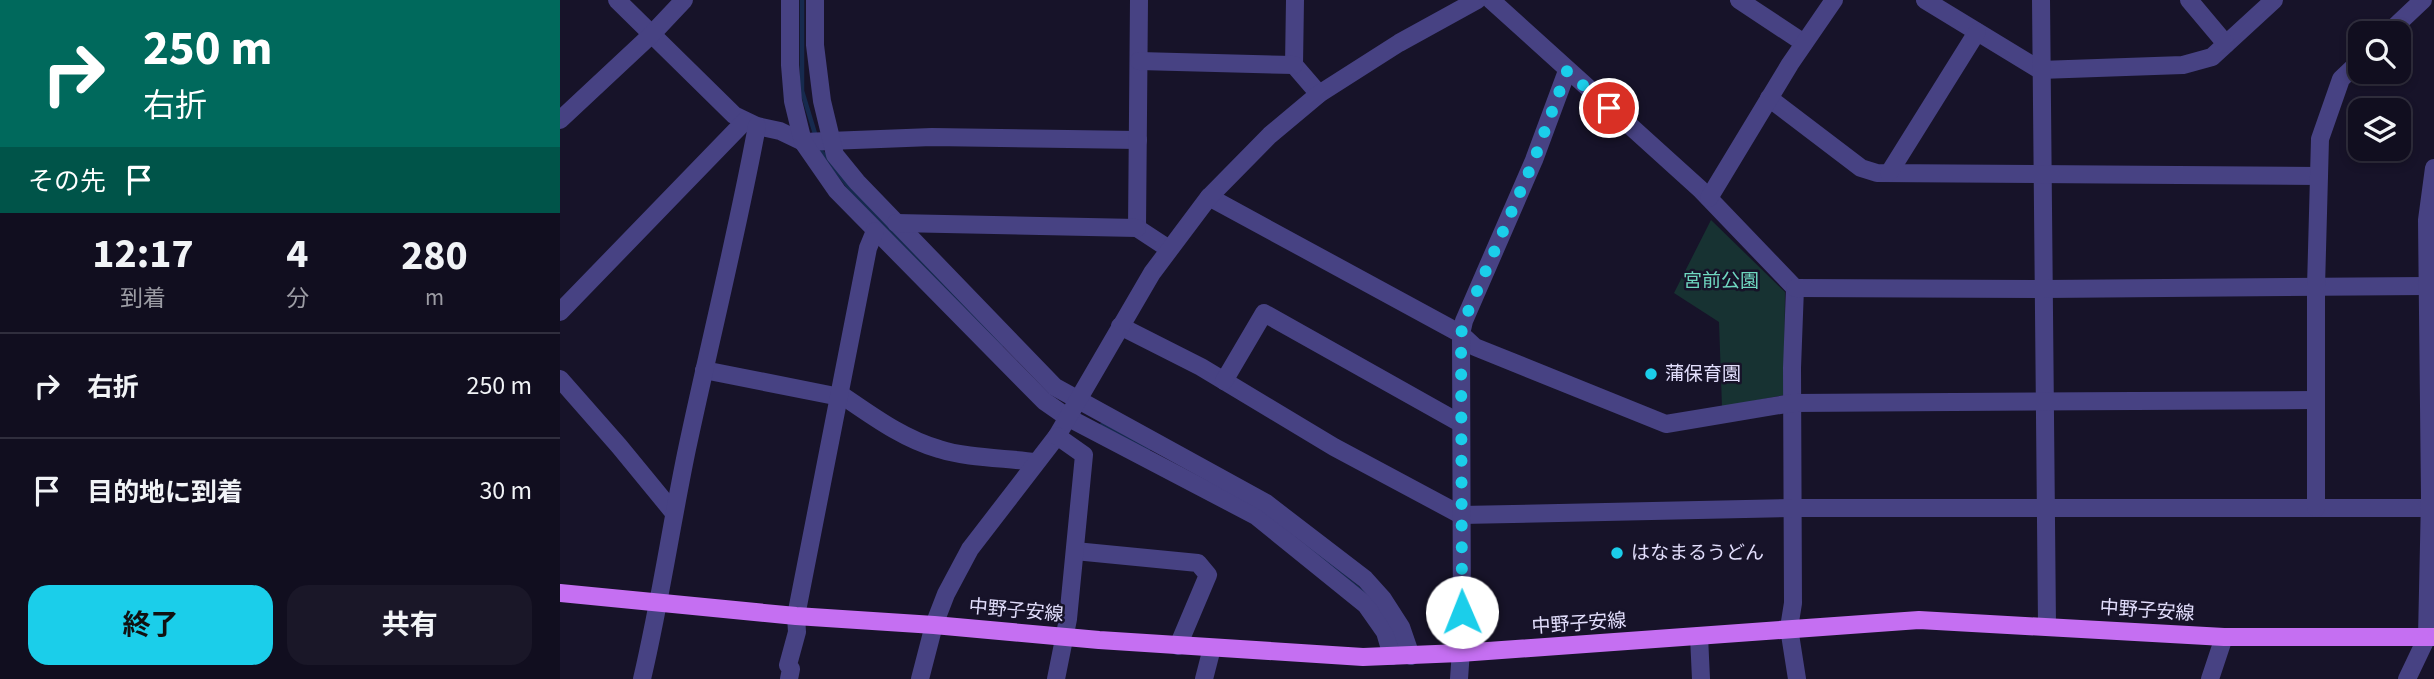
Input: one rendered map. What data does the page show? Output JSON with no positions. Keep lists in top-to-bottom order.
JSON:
{
  "streets": {
    "main road": ["中野子安線"]
  },
  "parks": ["宮前公園"],
  "places": ["蒲保育園", "はなまるうどん"],
  "page": {
    "turn": ["250 m", "右折"],
    "then": "その先",
    "eta": [
      "12:17",
      "到着",
      "4",
      "分",
      "280",
      "m"
    ],
    "list": [
      {
        "name": "右折",
        "value": "250 m"
      },
      {
        "name": "目的地に到着",
        "value": "30 m"
      }
    ],
    "buttons": ["終了", "共有"]
  }
}
